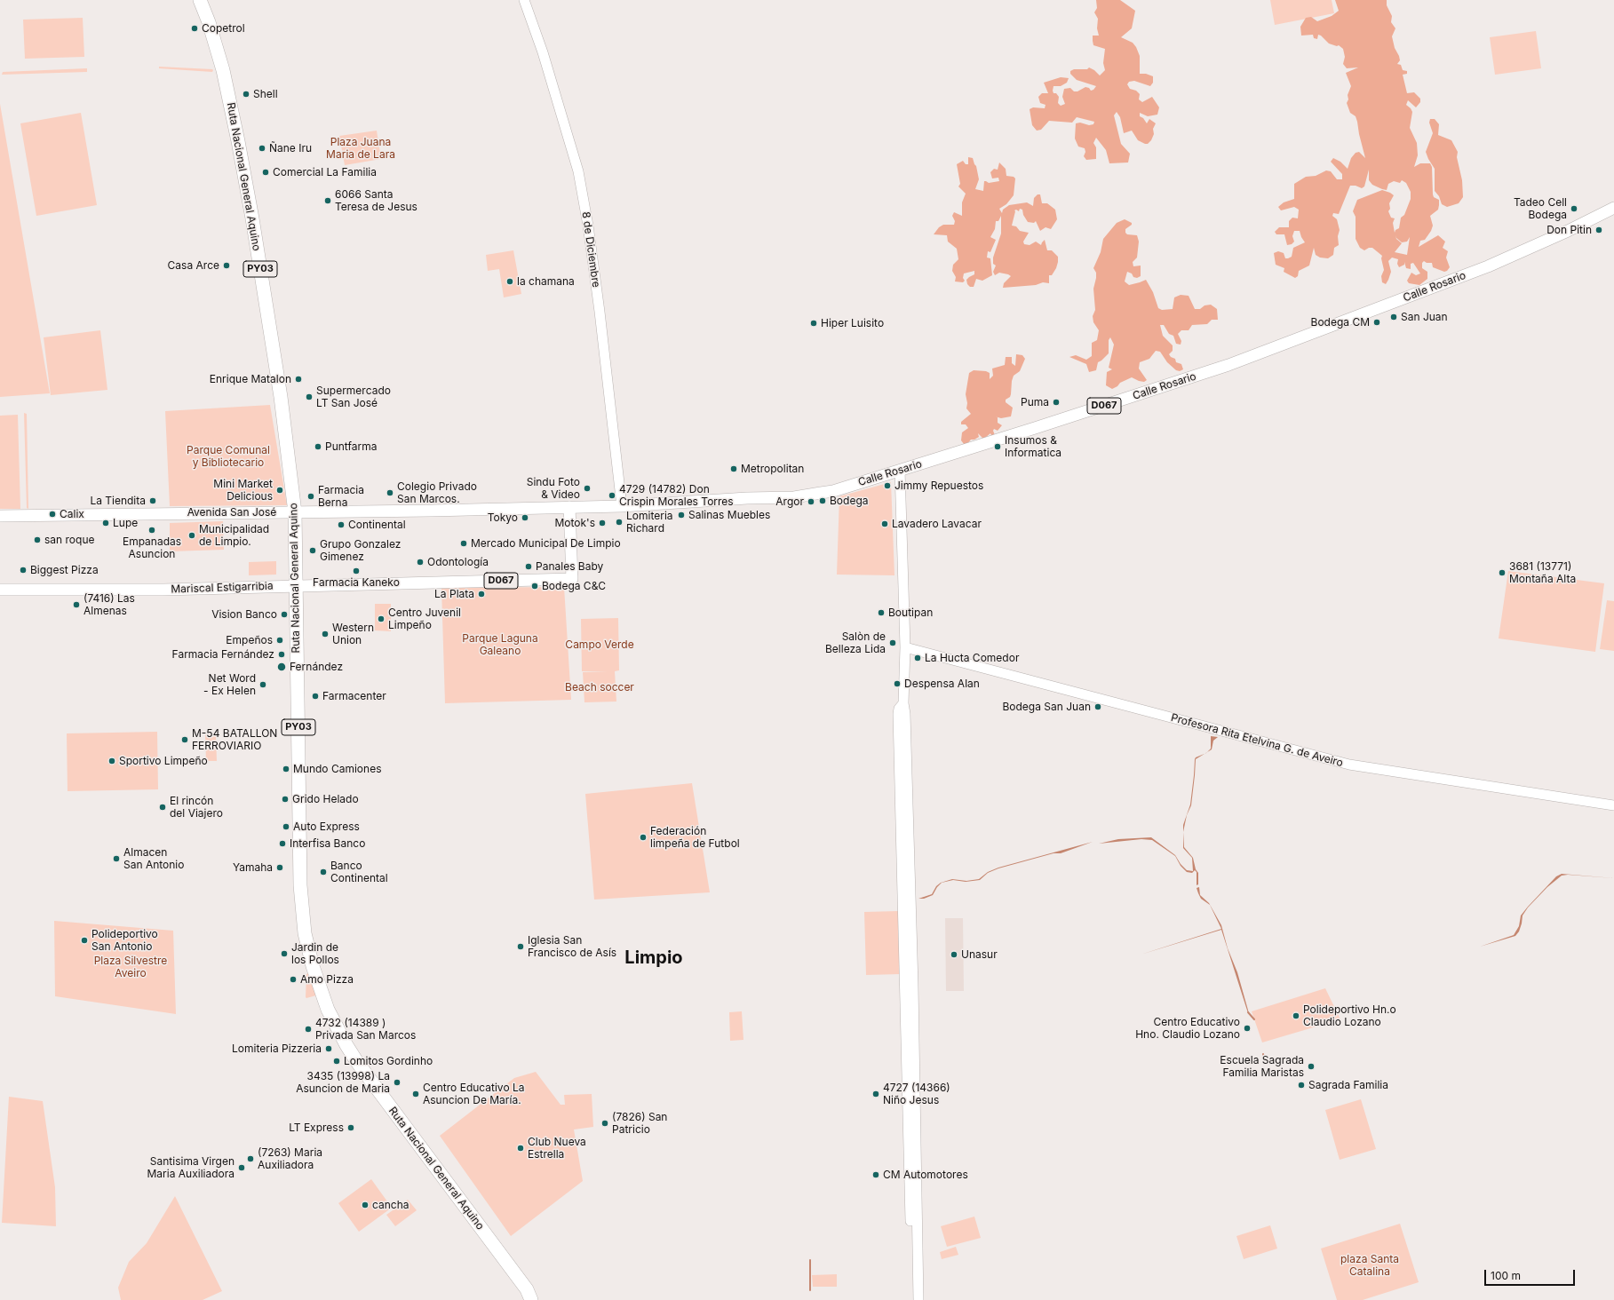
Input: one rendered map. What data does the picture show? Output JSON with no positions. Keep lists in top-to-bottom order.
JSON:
{
  "streets": {
    "highway": ["Ruta Nacional General Aquino", "PY03"],
    "main road": [
      "Calle Rosario",
      "D067",
      "Avenida San José",
      "Mariscal Estigarribia"
    ],
    "street": ["8 de Diciembre", "Profesora Rita Etelvina G. de Aveiro"]
  },
  "crossings": [
    ["Ruta Nacional General Aquino", "Avenida San José"],
    ["Ruta Nacional General Aquino", "Mariscal Estigarribia"],
    ["8 de Diciembre", "Calle Rosario"],
    ["Calle Rosario", "Avenida San José"],
    ["Calle Rosario", "Mariscal Estigarribia"],
    ["Avenida San José", "Mariscal Estigarribia"]
  ],
  "districts": ["Limpio"],
  "parks": [
    "Plaza Juana Maria de Lara",
    "Parque Comunal y Bibliotecario",
    "Parque Laguna Galeano",
    "Campo Verde",
    "Beach soccer",
    "Plaza Silvestre Aveiro",
    "plaza Santa Catalina"
  ],
  "places": [
    "Copetrol",
    "Shell",
    "Ñane Iru",
    "Comercial La Familia",
    "6066 Santa Teresa de Jesus",
    "Tadeo Cell Bodega",
    "Don Pitin",
    "Casa Arce",
    "la chamana",
    "San Juan",
    "Bodega CM",
    "Hiper Luisito",
    "Enrique Matalon",
    "Supermercado LT San José",
    "Puma",
    "Puntfarma",
    "Insumos & Informatica",
    "Metropolitan",
    "Jimmy Repuestos",
    "Sindu Foto & Video",
    "Mini Market Delicious",
    "Colegio Privado San Marcos.",
    "4729 (14782) Don Crispin Morales Torres",
    "Farmacia Berna",
    "La Tiendita",
    "Bodega",
    "Argor",
    "Calix",
    "Salinas Muebles",
    "Tokyo",
    "Lomiteria Richard",
    "Lupe",
    "Motok's",
    "Lavadero Lavacar",
    "Continental",
    "Empanadas Asuncion",
    "Municipalidad de Limpio.",
    "san roque",
    "Mercado Municipal De Limpio",
    "Grupo Gonzalez Gimenez",
    "Odontología",
    "Panales Baby",
    "Biggest Pizza",
    "Farmacia Kaneko",
    "3681 (13771) Montaña Alta",
    "Bodega C&C",
    "La Plata",
    "(7416) Las Almenas",
    "Boutipan",
    "Vision Banco",
    "Centro Juvenil Limpeño",
    "Western Union",
    "Empeños",
    "Salòn de Belleza Lida",
    "Farmacia Fernández",
    "La Hucta Comedor",
    "Fernández",
    "Despensa Alan",
    "Net Word - Ex Helen",
    "Farmacenter",
    "Bodega San Juan",
    "M-54 BATALLON FERROVIARIO",
    "Sportivo Limpeño",
    "Mundo Camiones",
    "Grido Helado",
    "El rincón del Viajero",
    "Auto Express",
    "Federación limpeña de Futbol",
    "Interfisa Banco",
    "Almacen San Antonio",
    "Yamaha",
    "Banco Continental",
    "Polideportivo San Antonio",
    "Iglesia San Francisco de Asís",
    "Jardin de los Pollos",
    "Unasur",
    "Amo Pizza",
    "Polideportivo Hn.o Claudio Lozano",
    "Centro Educativo Hno. Claudio Lozano",
    "4732 (14389 ) Privada San Marcos",
    "Lomiteria Pizzeria",
    "Lomitos Gordinho",
    "Escuela Sagrada Familia Maristas",
    "3435 (13998) La Asuncion de Maria",
    "Sagrada Familia",
    "Centro Educativo La Asuncion De María.",
    "4727 (14366) Niño Jesus",
    "(7826) San Patricio",
    "LT Express",
    "Club Nueva Estrella",
    "(7263) Maria Auxiliadora",
    "Santisima Virgen Maria Auxiliadora",
    "CM Automotores",
    "cancha"
  ],
  "scale_bar": "100 m"
}
